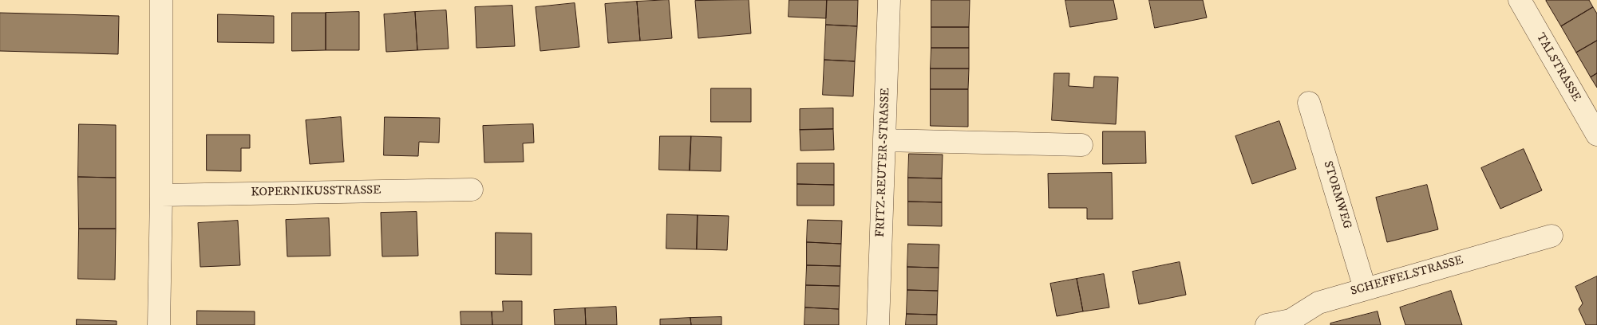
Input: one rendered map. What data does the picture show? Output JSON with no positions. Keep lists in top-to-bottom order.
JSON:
{
  "streets": {
    "street": [
      "TALSTRASSE",
      "FRITZ-REUTER-STRASSE",
      "KOPERNIKUSSTRASSE",
      "STORMWEG",
      "SCHEFFELSTRASSE"
    ]
  },
  "crossings": [
    ["STORMWEG", "SCHEFFELSTRASSE"]
  ]
}
